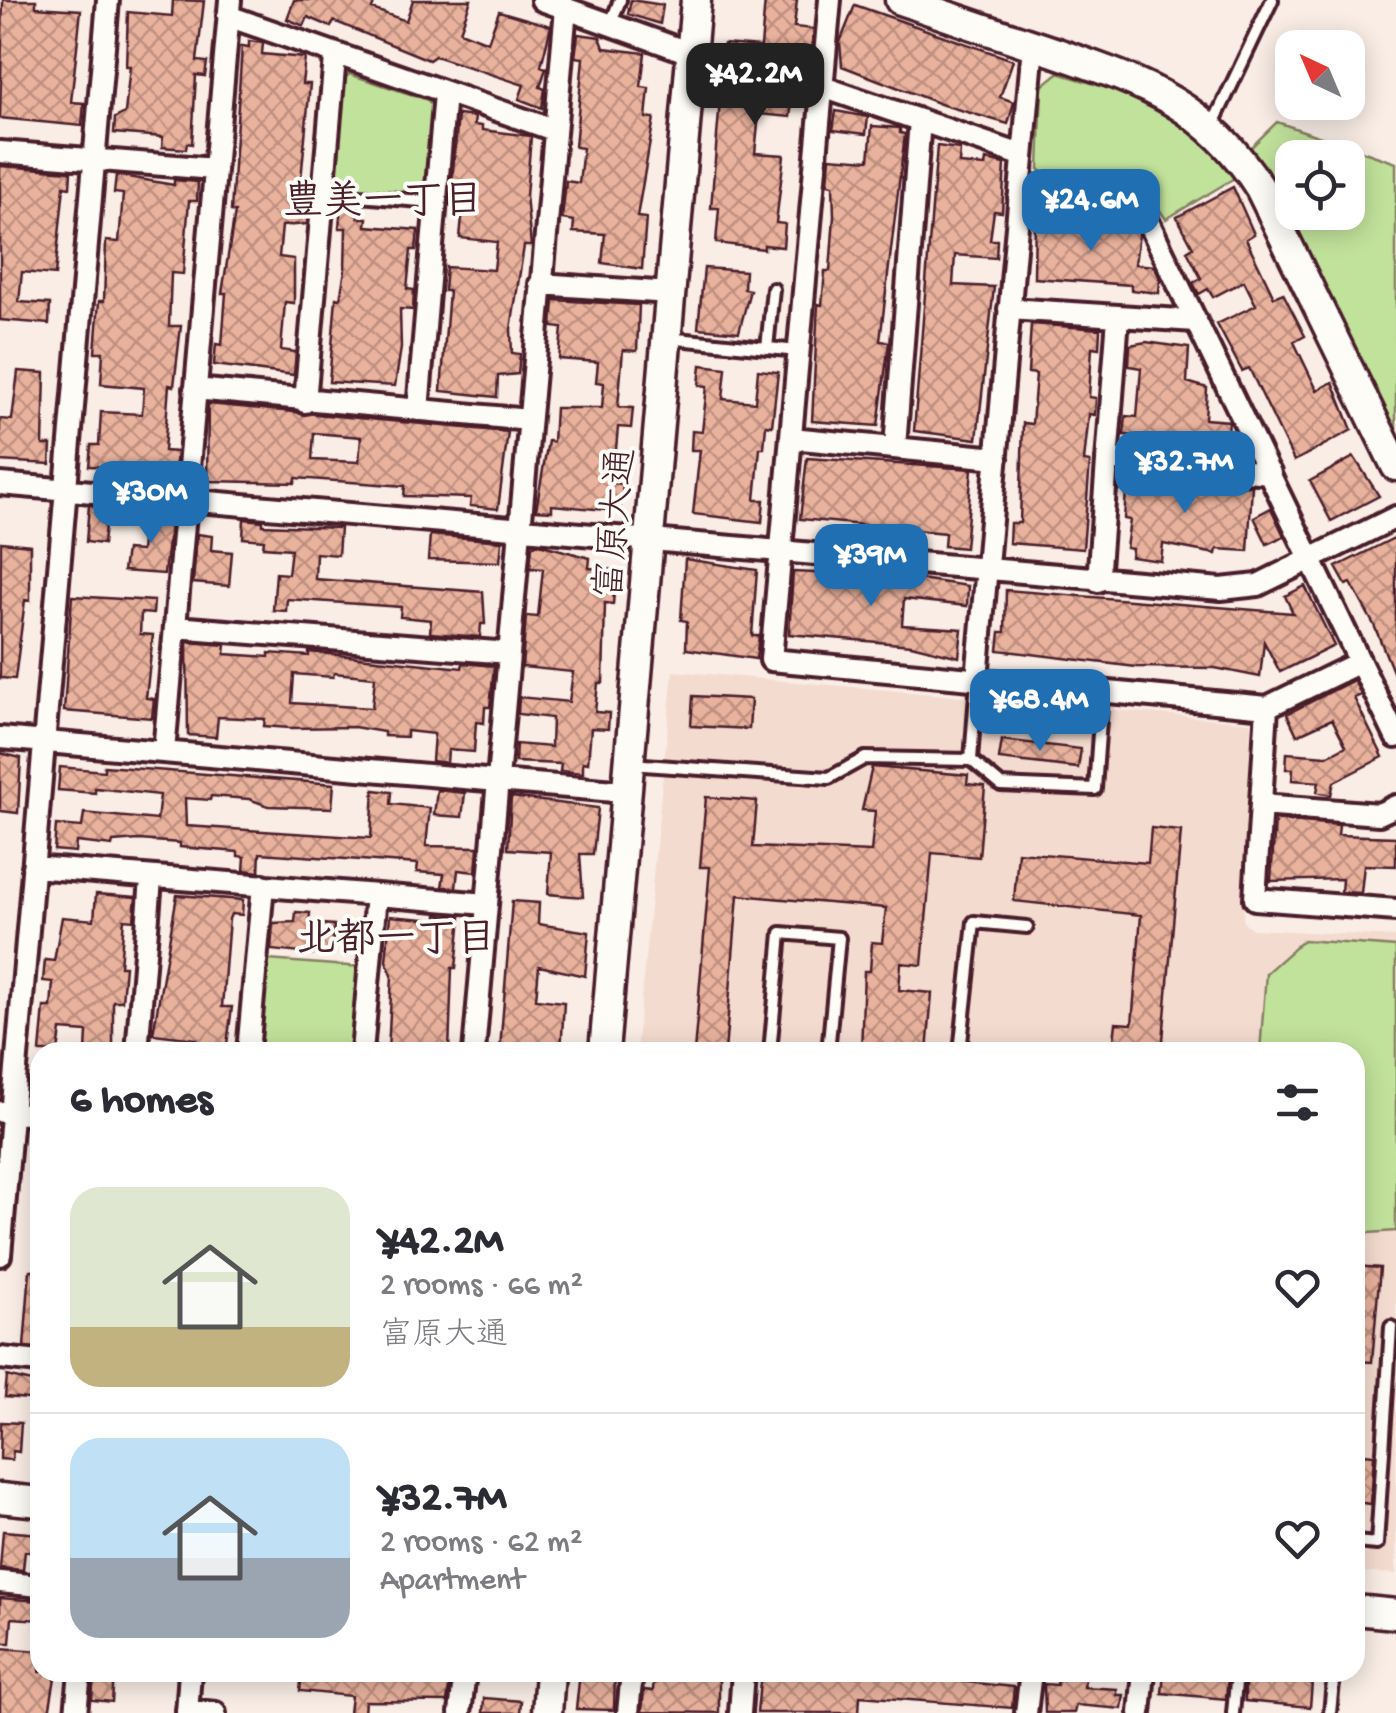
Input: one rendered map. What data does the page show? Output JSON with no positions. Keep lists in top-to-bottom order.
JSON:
{
  "streets": {
    "street": ["富原大通"]
  },
  "districts": ["豊美一丁目", "北都一丁目"],
  "north": "top left",
  "page": {
    "price": [
      "¥42.2M",
      "¥24.6M",
      "¥32.7M",
      "¥30M",
      "¥39M",
      "¥68.4M"
    ],
    "heading": "6 homes",
    "list": [
      {
        "name": "¥42.2M",
        "note": "2 rooms · 66 m² · 富原大通"
      },
      {
        "name": "¥32.7M",
        "note": "2 rooms · 62 m² · Apartment"
      }
    ]
  }
}
